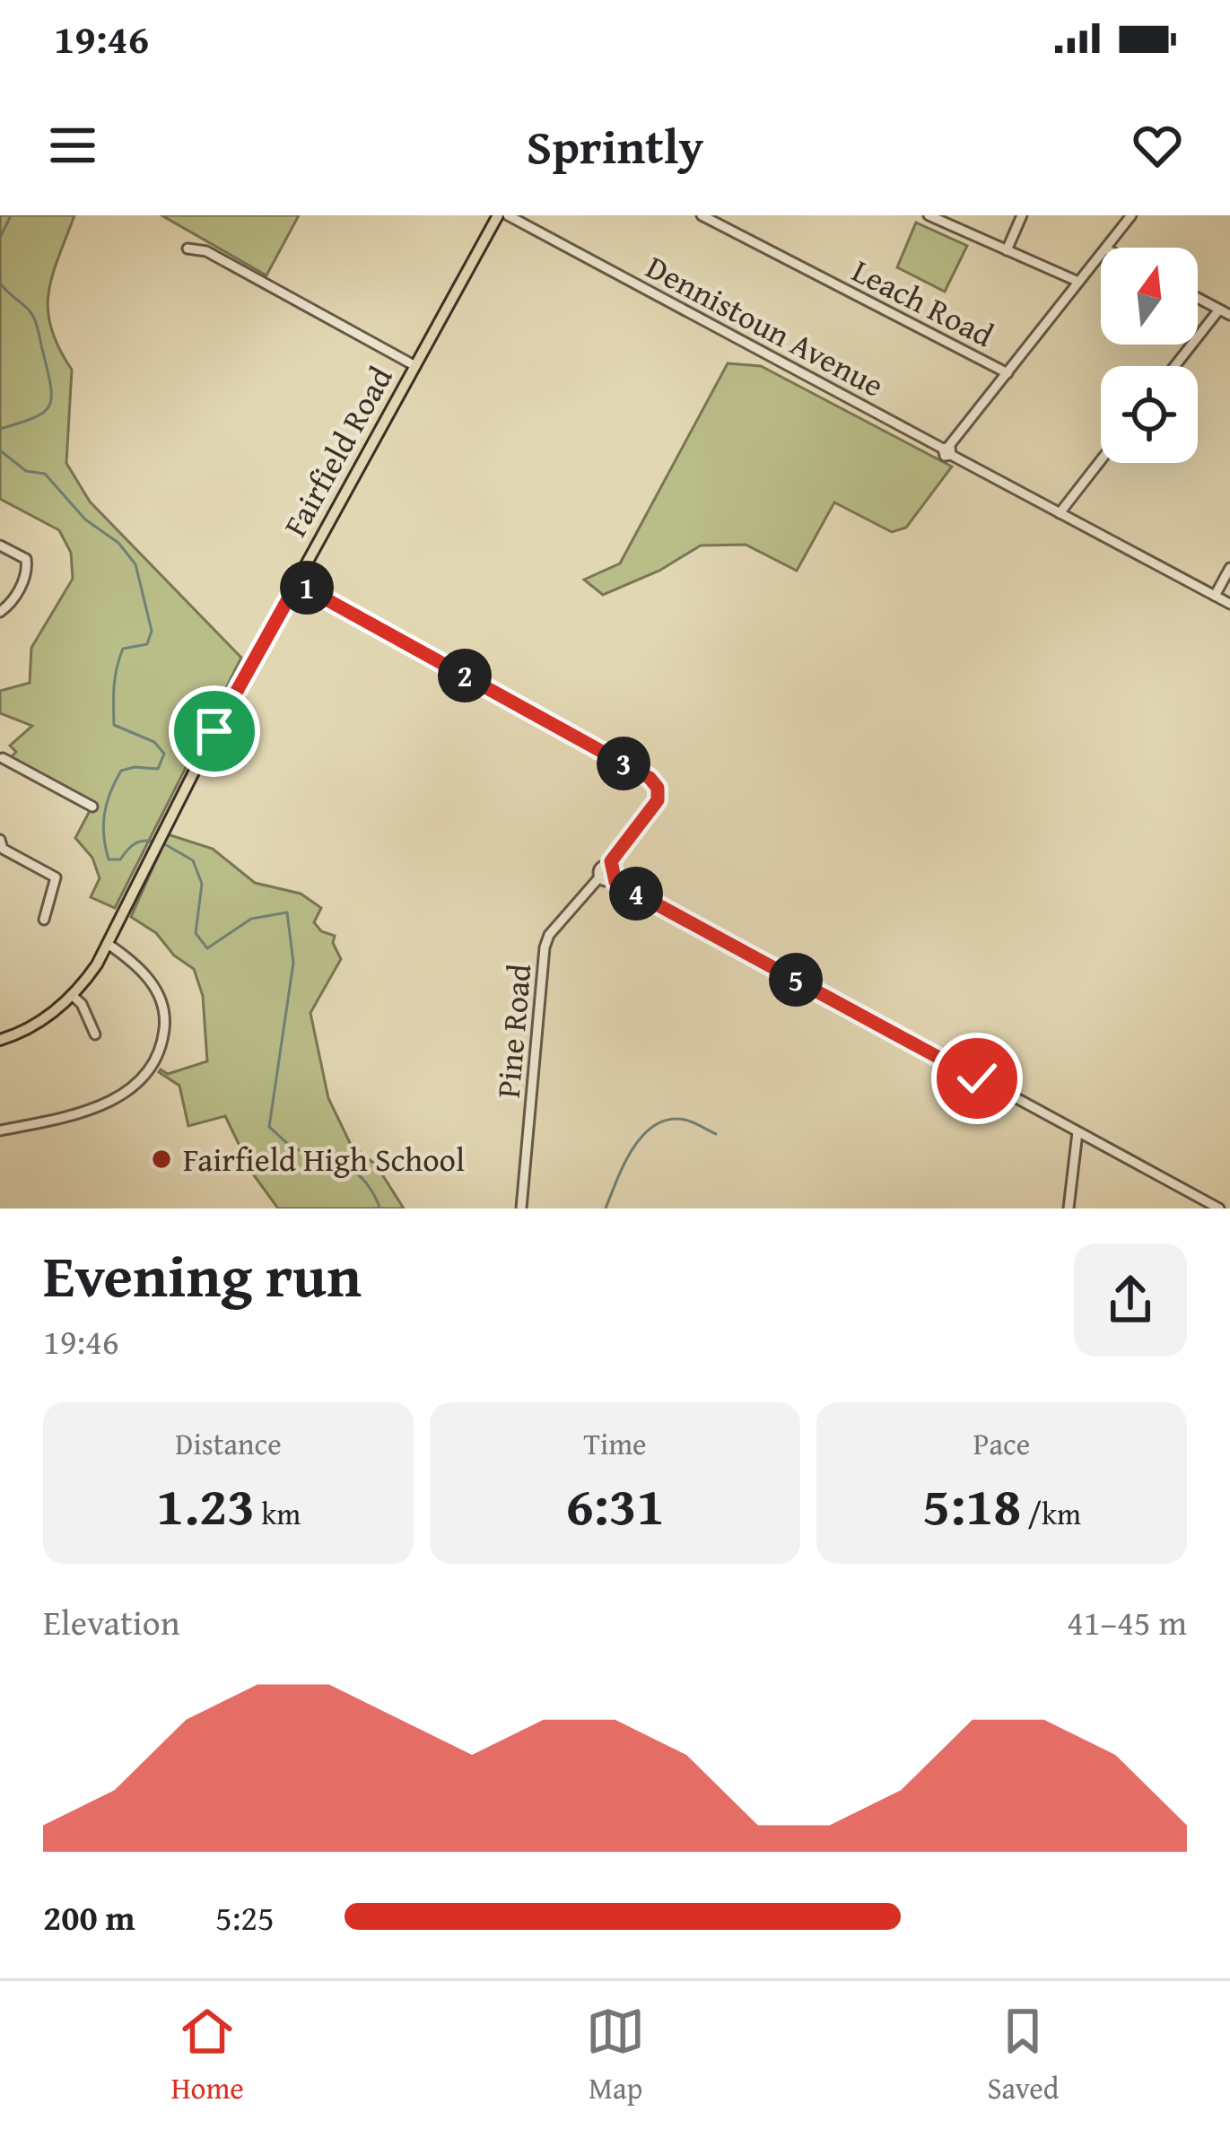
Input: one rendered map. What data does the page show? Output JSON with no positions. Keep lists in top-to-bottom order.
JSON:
{
  "streets": {
    "main road": ["Fairfield Road"],
    "street": ["Leach Road", "Dennistoun Avenue", "Pine Road"]
  },
  "places": ["Fairfield High School"],
  "north": "top",
  "page": {
    "status": "19:46",
    "header": "Sprintly",
    "pins": [
      "1",
      "2",
      "3",
      "4",
      "5"
    ],
    "heading": ["Evening run", "19:46"],
    "stats": [
      ["Distance", "1.23 km"],
      ["Time", "6:31"],
      ["Pace", "5:18 /km"]
    ],
    "chart": ["Elevation", "41–45 m"],
    "list": [
      {
        "name": "200 m",
        "note": "5:25"
      }
    ],
    "tabs": ["Home", "Map", "Saved"]
  }
}
